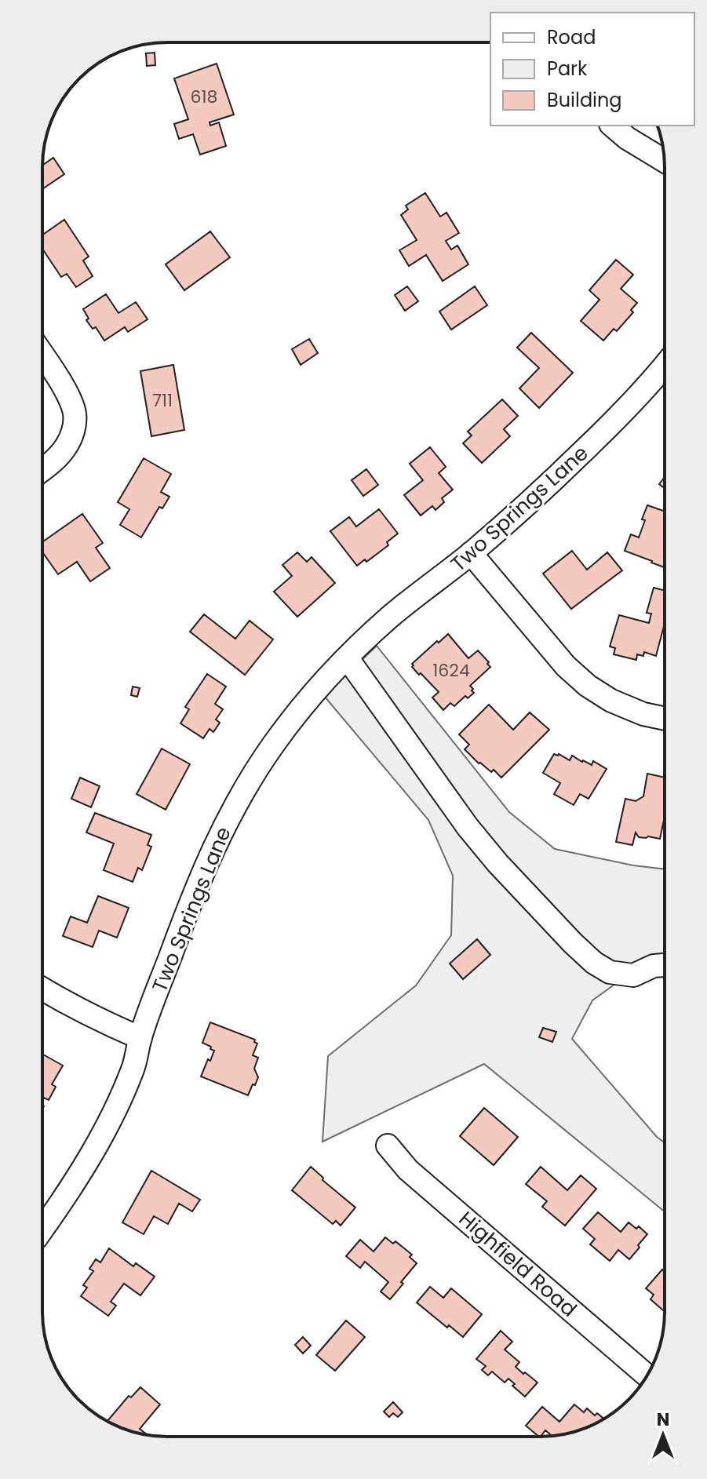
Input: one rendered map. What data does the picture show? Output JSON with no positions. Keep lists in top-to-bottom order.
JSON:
{
  "streets": {
    "street": ["Two Springs Lane", "Highfield Road"]
  },
  "house_numbers": ["618", "711", "1624"],
  "legend": ["Road", "Park", "Building"],
  "north": "top"
}
